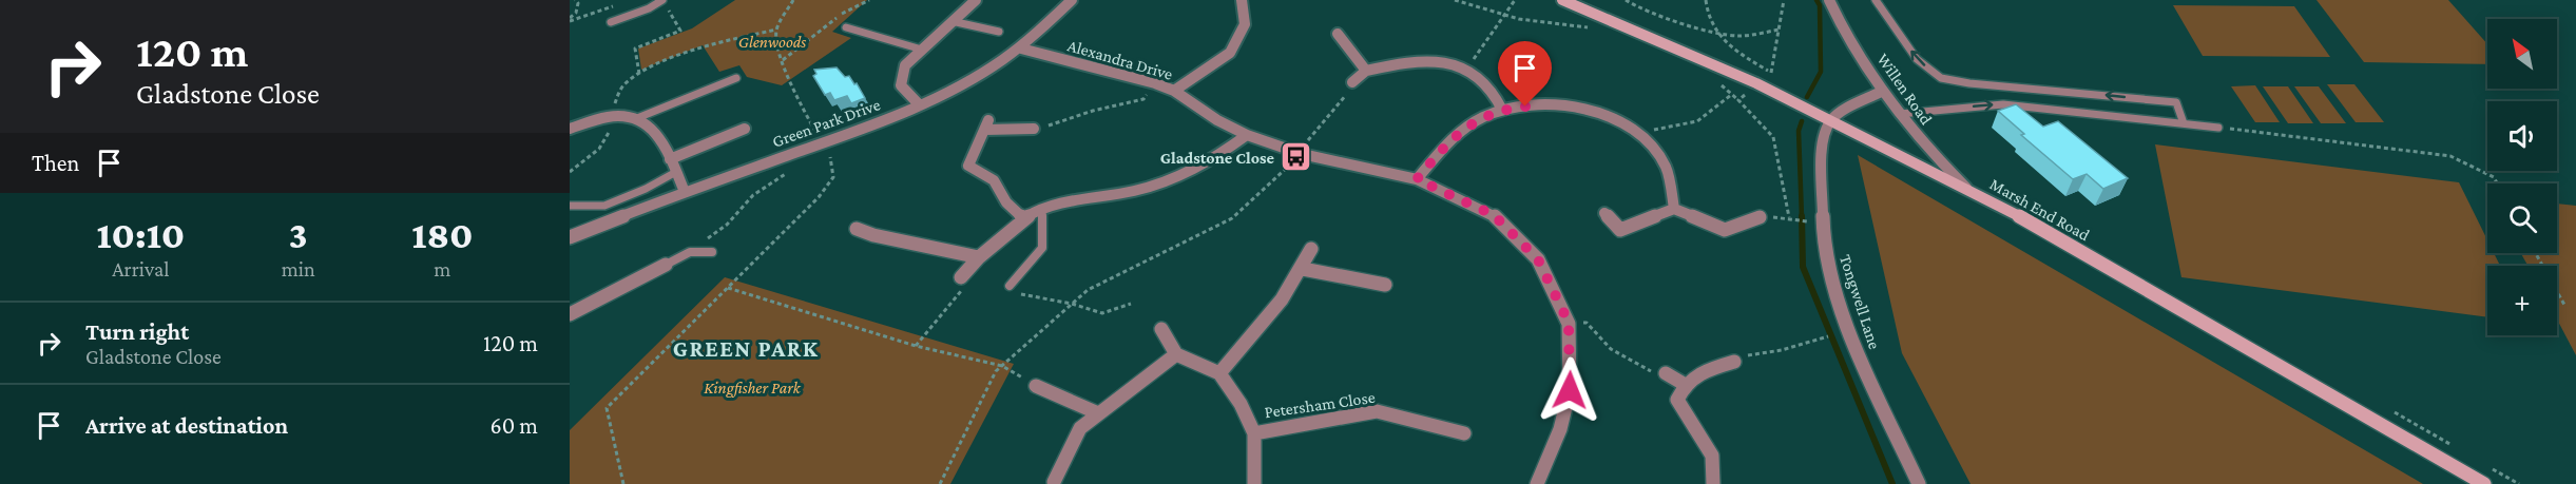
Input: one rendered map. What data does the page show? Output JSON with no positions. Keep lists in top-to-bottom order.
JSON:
{
  "streets": {
    "street": [
      "Alexandra Drive",
      "Willen Road",
      "Green Park Drive",
      "Marsh End Road",
      "Tongwell Lane",
      "Petersham Close"
    ]
  },
  "crossings": [
    ["Alexandra Drive", "Green Park Drive"],
    ["Willen Road", "Marsh End Road"],
    ["Marsh End Road", "Tongwell Lane"]
  ],
  "districts": ["GREEN PARK"],
  "parks": ["Glenwoods", "Kingfisher Park"],
  "places": {
    "bus stop": ["Gladstone Close"]
  },
  "north": "top left",
  "page": {
    "turn": ["120 m", "Gladstone Close"],
    "map_buttons": "+",
    "then": "Then",
    "eta": [
      "10:10",
      "Arrival",
      "3",
      "min",
      "180",
      "m"
    ],
    "list": [
      {
        "name": "Turn right",
        "note": "Gladstone Close",
        "value": "120 m"
      },
      {
        "name": "Arrive at destination",
        "value": "60 m"
      }
    ]
  }
}
